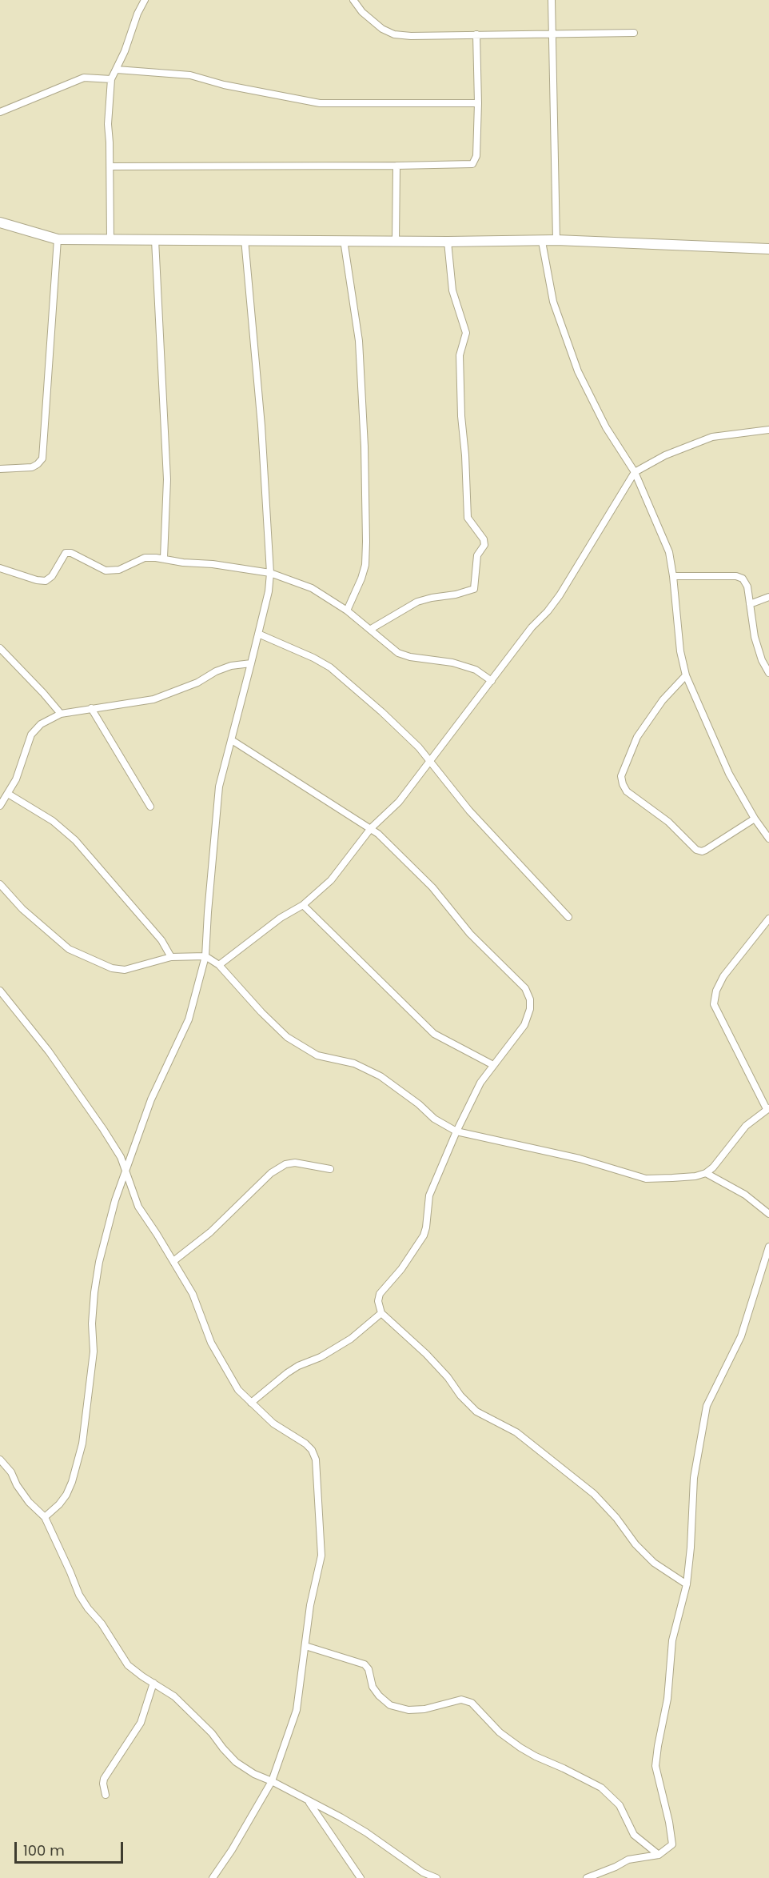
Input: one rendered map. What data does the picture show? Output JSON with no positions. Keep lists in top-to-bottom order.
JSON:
{
  "scale_bar": "100 m"
}
